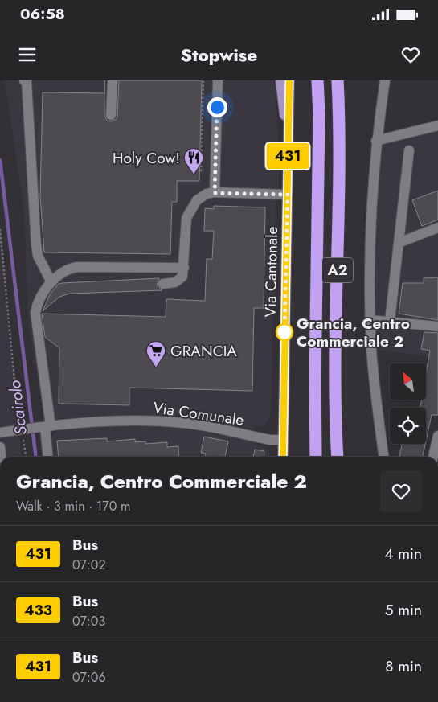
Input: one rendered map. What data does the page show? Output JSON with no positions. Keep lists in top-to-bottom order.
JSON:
{
  "streets": {
    "highway": ["A2"],
    "main road": ["Via Cantonale"],
    "street": ["Via Comunale"]
  },
  "crossings": [
    ["Via Cantonale", "Via Comunale"]
  ],
  "water": ["Scairolo"],
  "places": {
    "restaurant": ["Holy Cow!"],
    "other": ["Grancia, Centro Commerciale 2"],
    "supermarket": ["GRANCIA"]
  },
  "lines": ["bus line 431"],
  "north": "top left",
  "page": {
    "status": "06:58",
    "header": "Stopwise",
    "on_map": "431",
    "heading": ["Grancia, Centro Commerciale 2", "Walk · 3 min · 170 m"],
    "list": [
      {
        "mark": "431",
        "name": "Bus",
        "note": "07:02",
        "value": "4 min"
      },
      {
        "mark": "433",
        "name": "Bus",
        "note": "07:03",
        "value": "5 min"
      },
      {
        "mark": "431",
        "name": "Bus",
        "note": "07:06",
        "value": "8 min"
      }
    ]
  }
}
